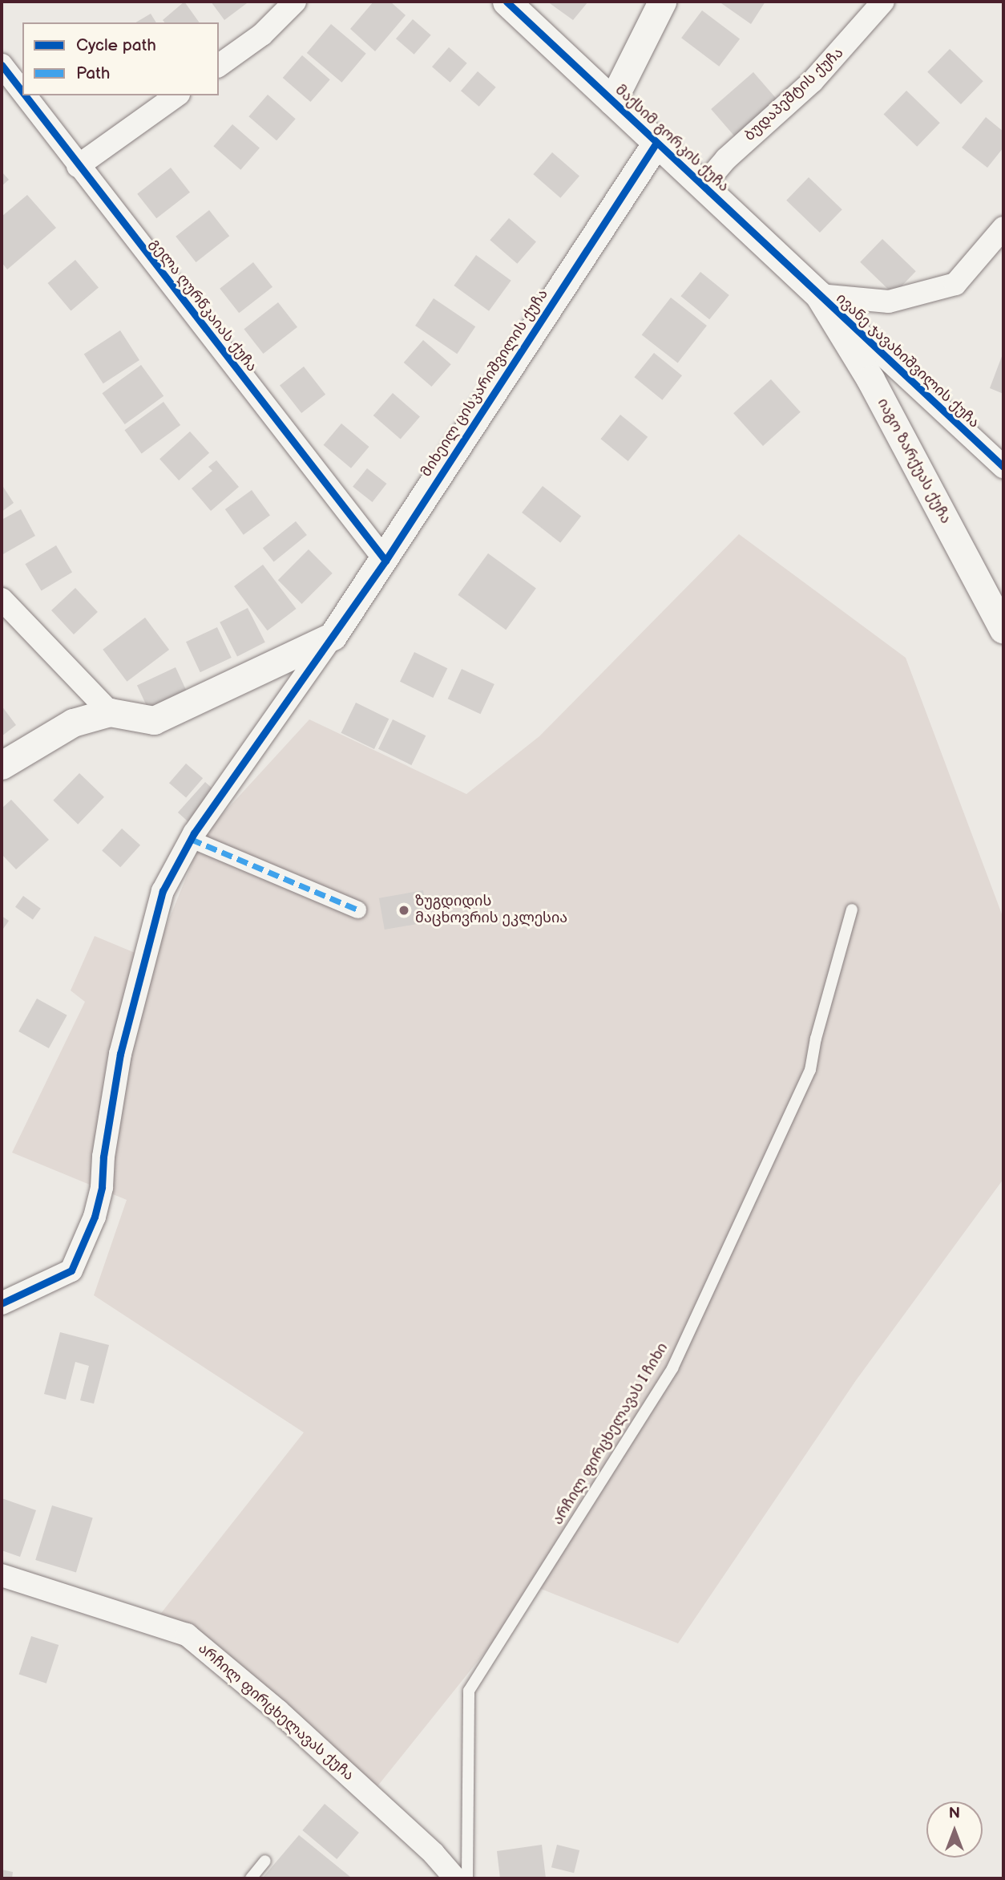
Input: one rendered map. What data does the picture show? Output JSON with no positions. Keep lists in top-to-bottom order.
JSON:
{
  "streets": {
    "street": [
      "ბუდაპეშტის ქუჩა",
      "მაქსიმ გორკის ქუჩა",
      "გელა ღურწკაიას ქუჩა",
      "ივანე ჯავახიშვილის ქუჩა",
      "მიხეილ ცისკარიშვილის ქუჩა",
      "იაგო ზარქუას ქუჩა",
      "არჩილ ფირცხელავას ქუჩა"
    ],
    "lane": ["არჩილ ფირცხელავას I ჩიხი"]
  },
  "crossings": [
    ["ბუდაპეშტის ქუჩა", "მაქსიმ გორკის ქუჩა"],
    ["მაქსიმ გორკის ქუჩა", "ივანე ჯავახიშვილის ქუჩა"],
    ["მაქსიმ გორკის ქუჩა", "მიხეილ ცისკარიშვილის ქუჩა"],
    ["მაქსიმ გორკის ქუჩა", "იაგო ზარქუას ქუჩა"],
    ["გელა ღურწკაიას ქუჩა", "მიხეილ ცისკარიშვილის ქუჩა"],
    ["ივანე ჯავახიშვილის ქუჩა", "იაგო ზარქუას ქუჩა"]
  ],
  "places": ["ზუგდიდის მაცხოვრის ეკლესია"],
  "legend": ["Cycle path", "Path"],
  "north": "top"
}
